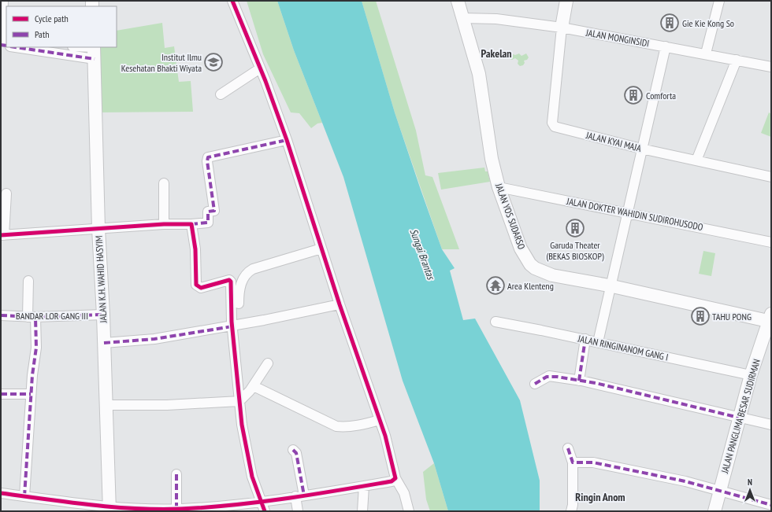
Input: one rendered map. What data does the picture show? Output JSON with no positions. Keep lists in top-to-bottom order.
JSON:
{
  "streets": {
    "main road": ["JALAN YOS SUDARSO", "JALAN K.H. WAHID HASYIM", "JALAN PANGLIMA BESAR SUDIRMAN"],
    "street": [
      "JALAN MONGINSIDI",
      "JALAN KYAI MAJA",
      "JALAN DOKTER WAHIDIN SUDIROHUSODO",
      "BANDAR LOR GANG III",
      "JALAN RINGINANOM GANG I"
    ]
  },
  "crossings": [
    ["JALAN MONGINSIDI", "JALAN KYAI MAJA"],
    ["JALAN MONGINSIDI", "JALAN YOS SUDARSO"],
    ["JALAN DOKTER WAHIDIN SUDIROHUSODO", "JALAN YOS SUDARSO"],
    ["JALAN YOS SUDARSO", "JALAN PANGLIMA BESAR SUDIRMAN"],
    ["JALAN K.H. WAHID HASYIM", "BANDAR LOR GANG III"],
    ["JALAN RINGINANOM GANG I", "JALAN PANGLIMA BESAR SUDIRMAN"]
  ],
  "districts": ["Pakelan", "Ringin Anom"],
  "water": ["Sungai Brantas"],
  "places": {
    "building": [
      "Gie Kie Kong So",
      "Comforta",
      "Garuda Theater (BEKAS BIOSKOP)",
      "TAHU PONG"
    ],
    "school or university": ["Institut Ilmu Kesehatan Bhakti Wiyata"],
    "temple": ["Area Klenteng"]
  },
  "legend": ["Cycle path", "Path"],
  "north": "top"
}
